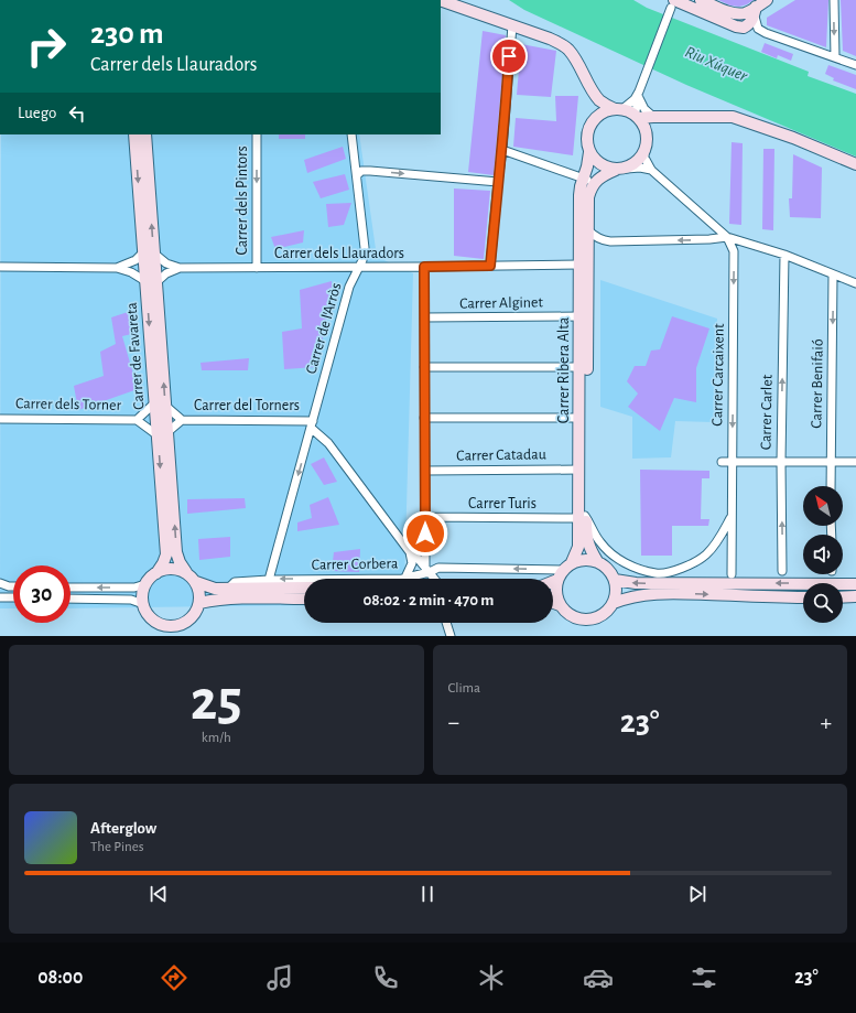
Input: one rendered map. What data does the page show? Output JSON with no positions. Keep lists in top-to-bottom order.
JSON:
{
  "streets": {
    "street": [
      "Carrer dels Pintors",
      "Carrer dels Llauradors",
      "Carrer Alginet",
      "Carrer de l'Arròs",
      "Carrer de Favareta",
      "Carrer Ribera Alta",
      "Carrer Carcaixent",
      "Carrer Benifaió",
      "Carrer dels Torner",
      "Carrer del Torners",
      "Carrer Carlet",
      "Carrer Catadau",
      "Carrer Turis",
      "Carrer Corbera"
    ]
  },
  "crossings": [
    ["Carrer dels Pintors", "Carrer dels Llauradors"],
    ["Carrer dels Llauradors", "Carrer de l'Arròs"],
    ["Carrer dels Llauradors", "Carrer de Favareta"],
    ["Carrer dels Llauradors", "Carrer Ribera Alta"],
    ["Carrer Alginet", "Carrer Ribera Alta"],
    ["Carrer de l'Arròs", "Carrer del Torners"],
    ["Carrer de l'Arròs", "Carrer Corbera"],
    ["Carrer Ribera Alta", "Carrer Carcaixent"],
    ["Carrer Ribera Alta", "Carrer Catadau"],
    ["Carrer Ribera Alta", "Carrer Turis"],
    ["Carrer Ribera Alta", "Carrer Corbera"],
    ["Carrer Carcaixent", "Carrer Turis"]
  ],
  "one_way": [
    "Carrer dels Pintors",
    "Carrer de l'Arròs",
    "Carrer Carcaixent",
    "Carrer Benifaió",
    "Carrer Carlet",
    "Carrer Corbera"
  ],
  "water": ["Riu Xúquer"],
  "north": "top left",
  "page": {
    "turn": ["230 m", "Carrer dels Llauradors"],
    "then": "Luego",
    "limit": "30",
    "trip": "08:02 · 2 min · 470 m",
    "tile": [
      ["25", "km/h"],
      "Clima"
    ],
    "heat": ["−", "23°", "+"],
    "song": ["Afterglow", "The Pines"],
    "tabs": ["08:00", "23°"]
  }
}
